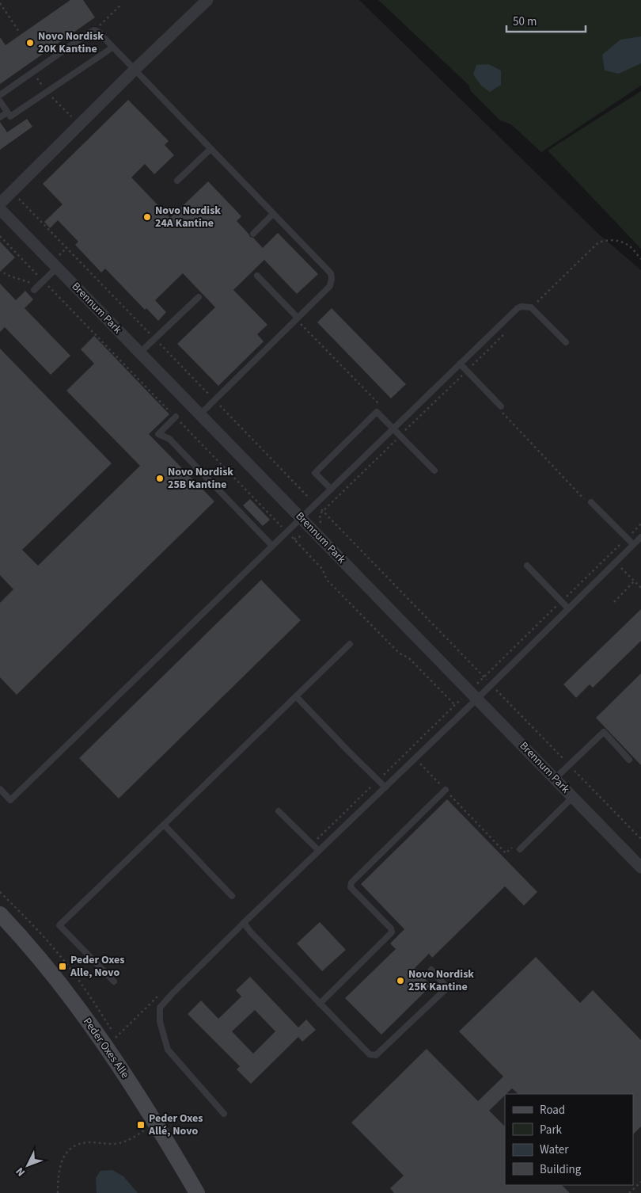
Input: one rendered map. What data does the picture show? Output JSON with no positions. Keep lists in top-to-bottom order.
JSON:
{
  "streets": {
    "street": ["Brennum Park", "Peder Oxes Alle"]
  },
  "places": {
    "other": [
      "Novo Nordisk 20K Kantine",
      "Novo Nordisk 24A Kantine",
      "Novo Nordisk 25B Kantine",
      "Novo Nordisk 25K Kantine"
    ],
    "transit": ["Peder Oxes Alle, Novo", "Peder Oxes Allé, Novo"]
  },
  "legend": [
    "Road",
    "Park",
    "Water",
    "Building"
  ],
  "scale_bar": "50 m",
  "north": "bottom left"
}
